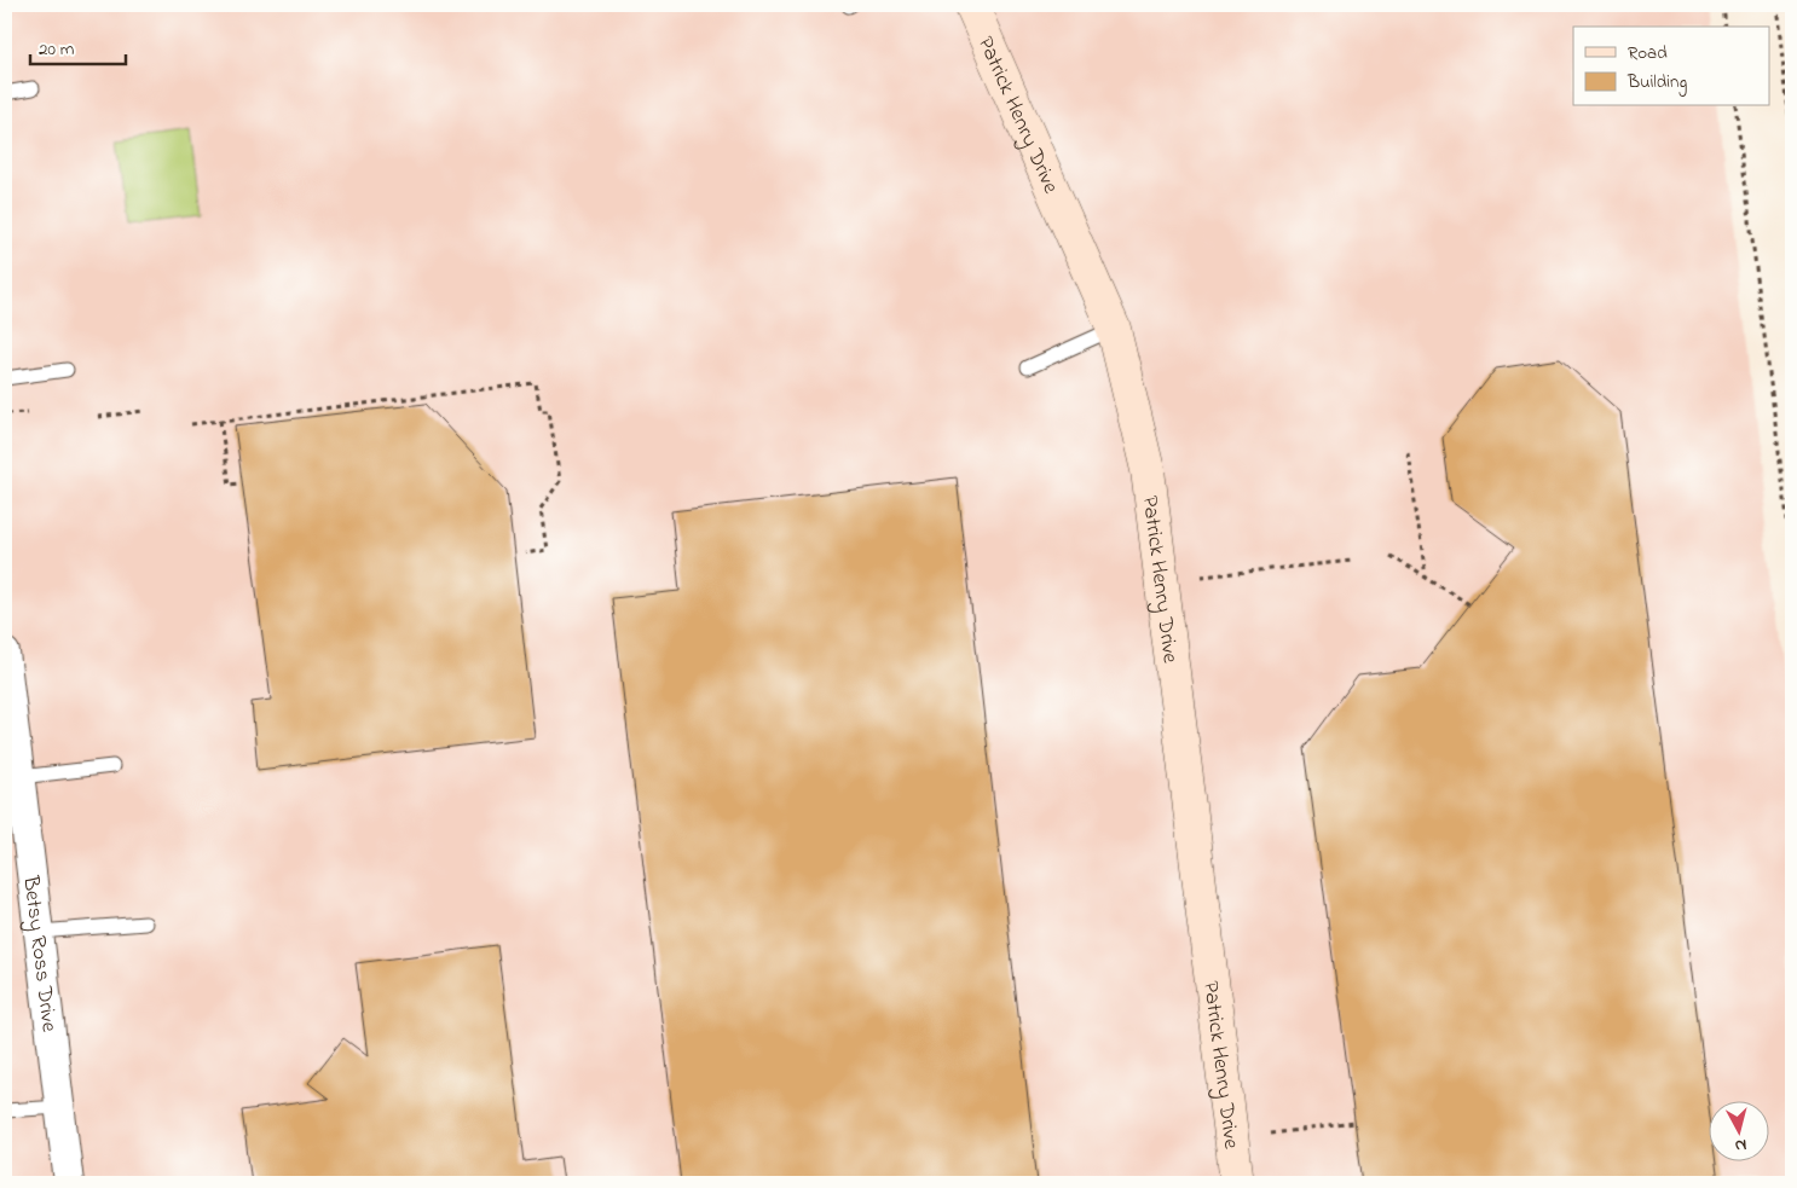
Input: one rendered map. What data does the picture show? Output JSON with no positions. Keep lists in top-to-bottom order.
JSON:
{
  "streets": {
    "street": ["Patrick Henry Drive", "Betsy Ross Drive"]
  },
  "legend": ["Road", "Building"],
  "scale_bar": "20 m",
  "north": "bottom"
}
